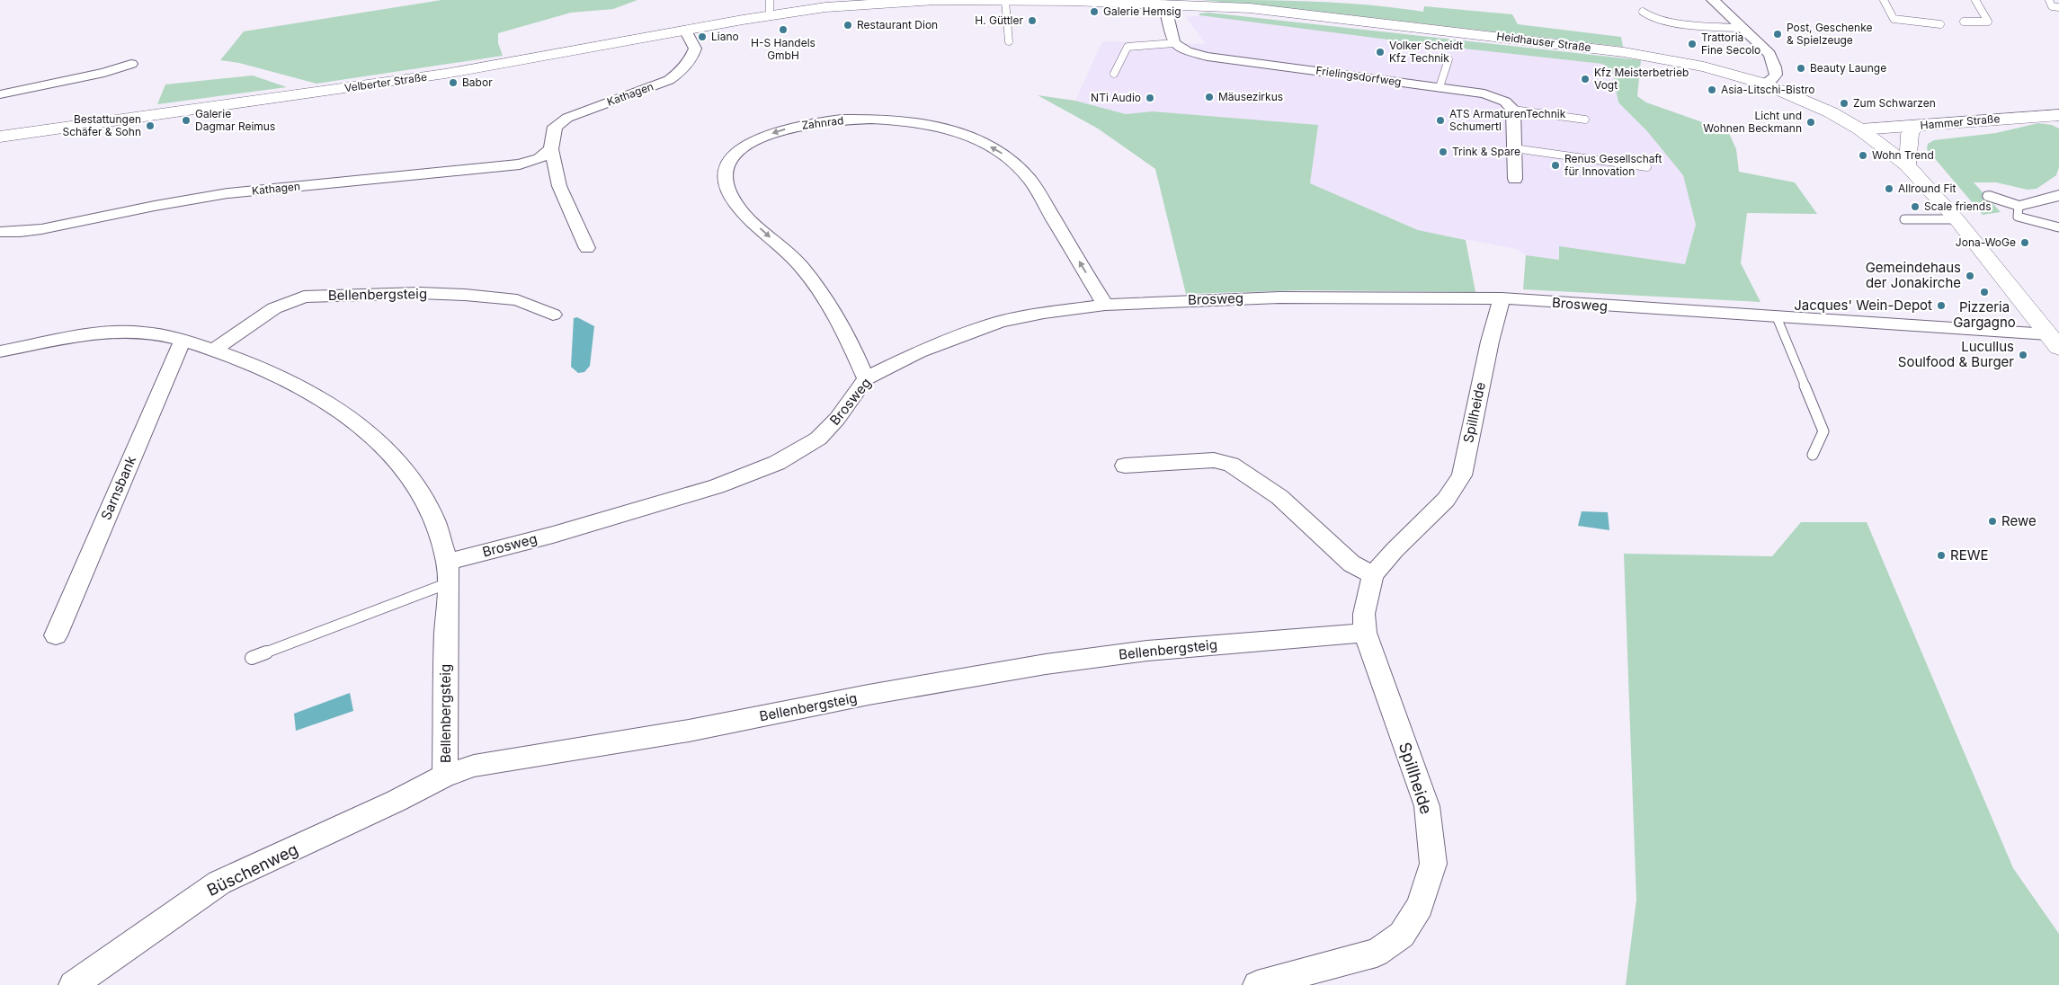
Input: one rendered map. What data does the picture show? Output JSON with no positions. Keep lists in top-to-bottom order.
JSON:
{
  "streets": {
    "main road": ["Heidhauser Straße", "Velberter Straße", "Hammer Straße"],
    "street": [
      "Frielingsdorfweg",
      "Kathagen",
      "Zahnrad",
      "Bellenbergsteig",
      "Brosweg",
      "Spillheide",
      "Sarnsbank",
      "Büschenweg"
    ]
  },
  "crossings": [
    ["Heidhauser Straße", "Velberter Straße"],
    ["Heidhauser Straße", "Hammer Straße"],
    ["Heidhauser Straße", "Brosweg"],
    ["Velberter Straße", "Kathagen"],
    ["Zahnrad", "Brosweg"],
    ["Bellenbergsteig", "Brosweg"],
    ["Bellenbergsteig", "Spillheide"],
    ["Bellenbergsteig", "Sarnsbank"],
    ["Bellenbergsteig", "Büschenweg"],
    ["Brosweg", "Spillheide"]
  ],
  "places": [
    "Galerie Hemsig",
    "H. Güttler",
    "Restaurant Dion",
    "H-S Handels GmbH",
    "Post, Geschenke & Spielzeuge",
    "Liano",
    "Trattoria Fine Secolo",
    "Volker Scheidt Kfz Technik",
    "Beauty Launge",
    "Kfz Meisterbetrieb Vogt",
    "Babor",
    "Asia-Litschi-Bistro",
    "Mäusezirkus",
    "NTi Audio",
    "Zum Schwarzen",
    "Galerie Dagmar Reimus",
    "ATS ArmaturenTechnik Schumertl",
    "Licht und Wohnen Beckmann",
    "Bestattungen Schäfer & Sohn",
    "Trink & Spare",
    "Wohn Trend",
    "Renus Gesellschaft für Innovation",
    "Allround Fit",
    "Scale friends",
    "Jona-WoGe",
    "Gemeindehaus der Jonakirche",
    "Pizzeria Gargagno",
    "Jacques' Wein-Depot",
    "Lucullus Soulfood & Burger",
    "Rewe",
    "REWE"
  ]
}
